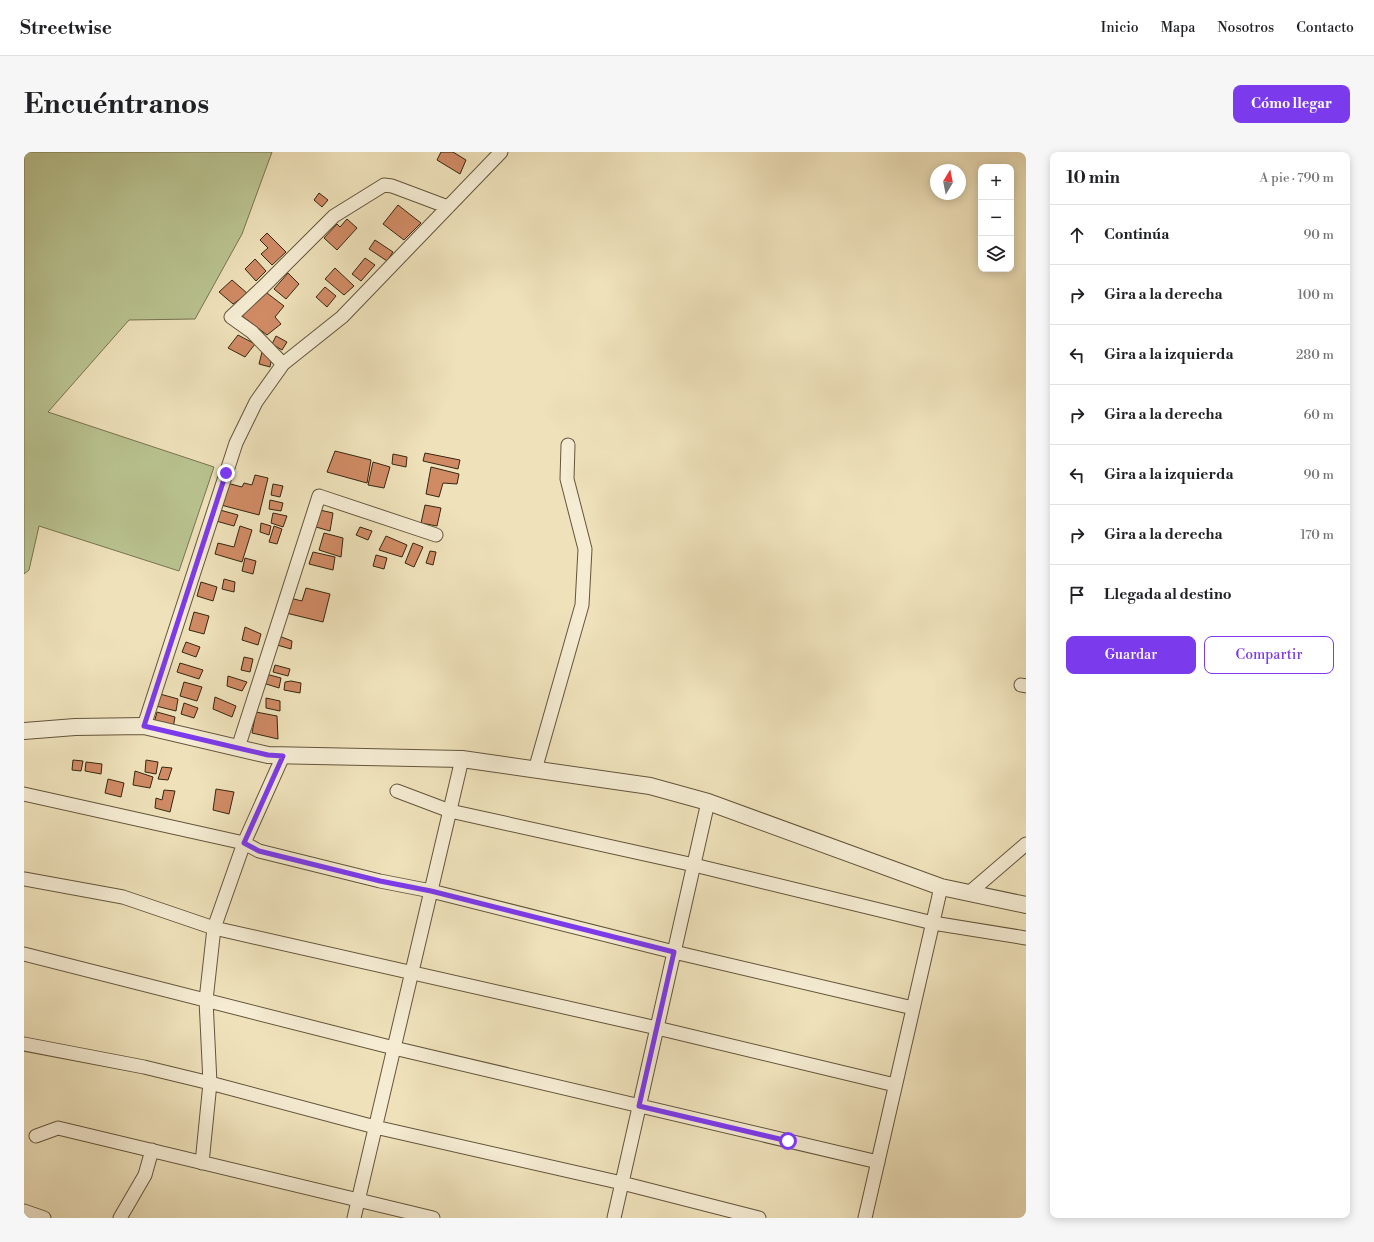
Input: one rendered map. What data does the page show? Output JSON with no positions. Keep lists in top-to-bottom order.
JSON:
{
  "north": "top",
  "page": {
    "header": "Streetwise",
    "nav": [
      "Inicio",
      "Mapa",
      "Nosotros",
      "Contacto"
    ],
    "buttons": [
      "Cómo llegar",
      ["Guardar", "Compartir"]
    ],
    "title": "Encuéntranos",
    "heading": ["10 min", "A pie · 790 m"],
    "map_buttons": ["+", "−"],
    "list": [
      ["Continúa", "90 m"],
      ["Gira a la derecha", "100 m"],
      ["Gira a la izquierda", "280 m"],
      ["Gira a la derecha", "60 m"],
      ["Gira a la izquierda", "90 m"],
      ["Gira a la derecha", "170 m"],
      "Llegada al destino"
    ]
  }
}
